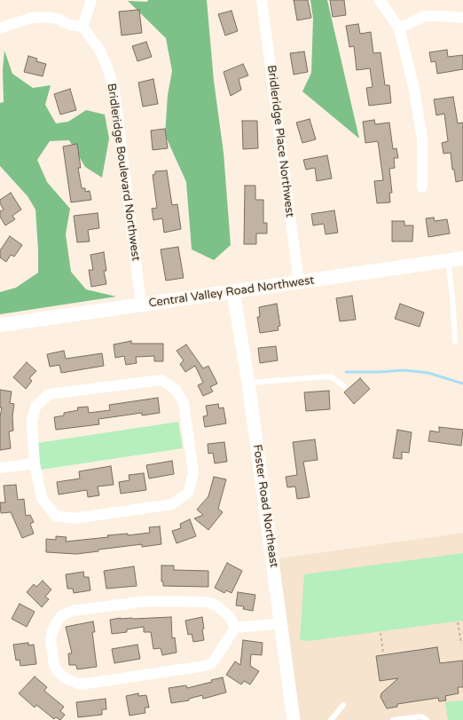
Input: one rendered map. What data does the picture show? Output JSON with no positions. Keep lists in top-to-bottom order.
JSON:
{
  "streets": {
    "main road": ["Central Valley Road Northwest"],
    "street": ["Bridleridge Place Northwest", "Bridleridge Boulevard Northwest", "Foster Road Northeast"]
  },
  "crossings": [
    ["Bridleridge Place Northwest", "Central Valley Road Northwest"],
    ["Bridleridge Boulevard Northwest", "Central Valley Road Northwest"],
    ["Central Valley Road Northwest", "Foster Road Northeast"]
  ]
}
